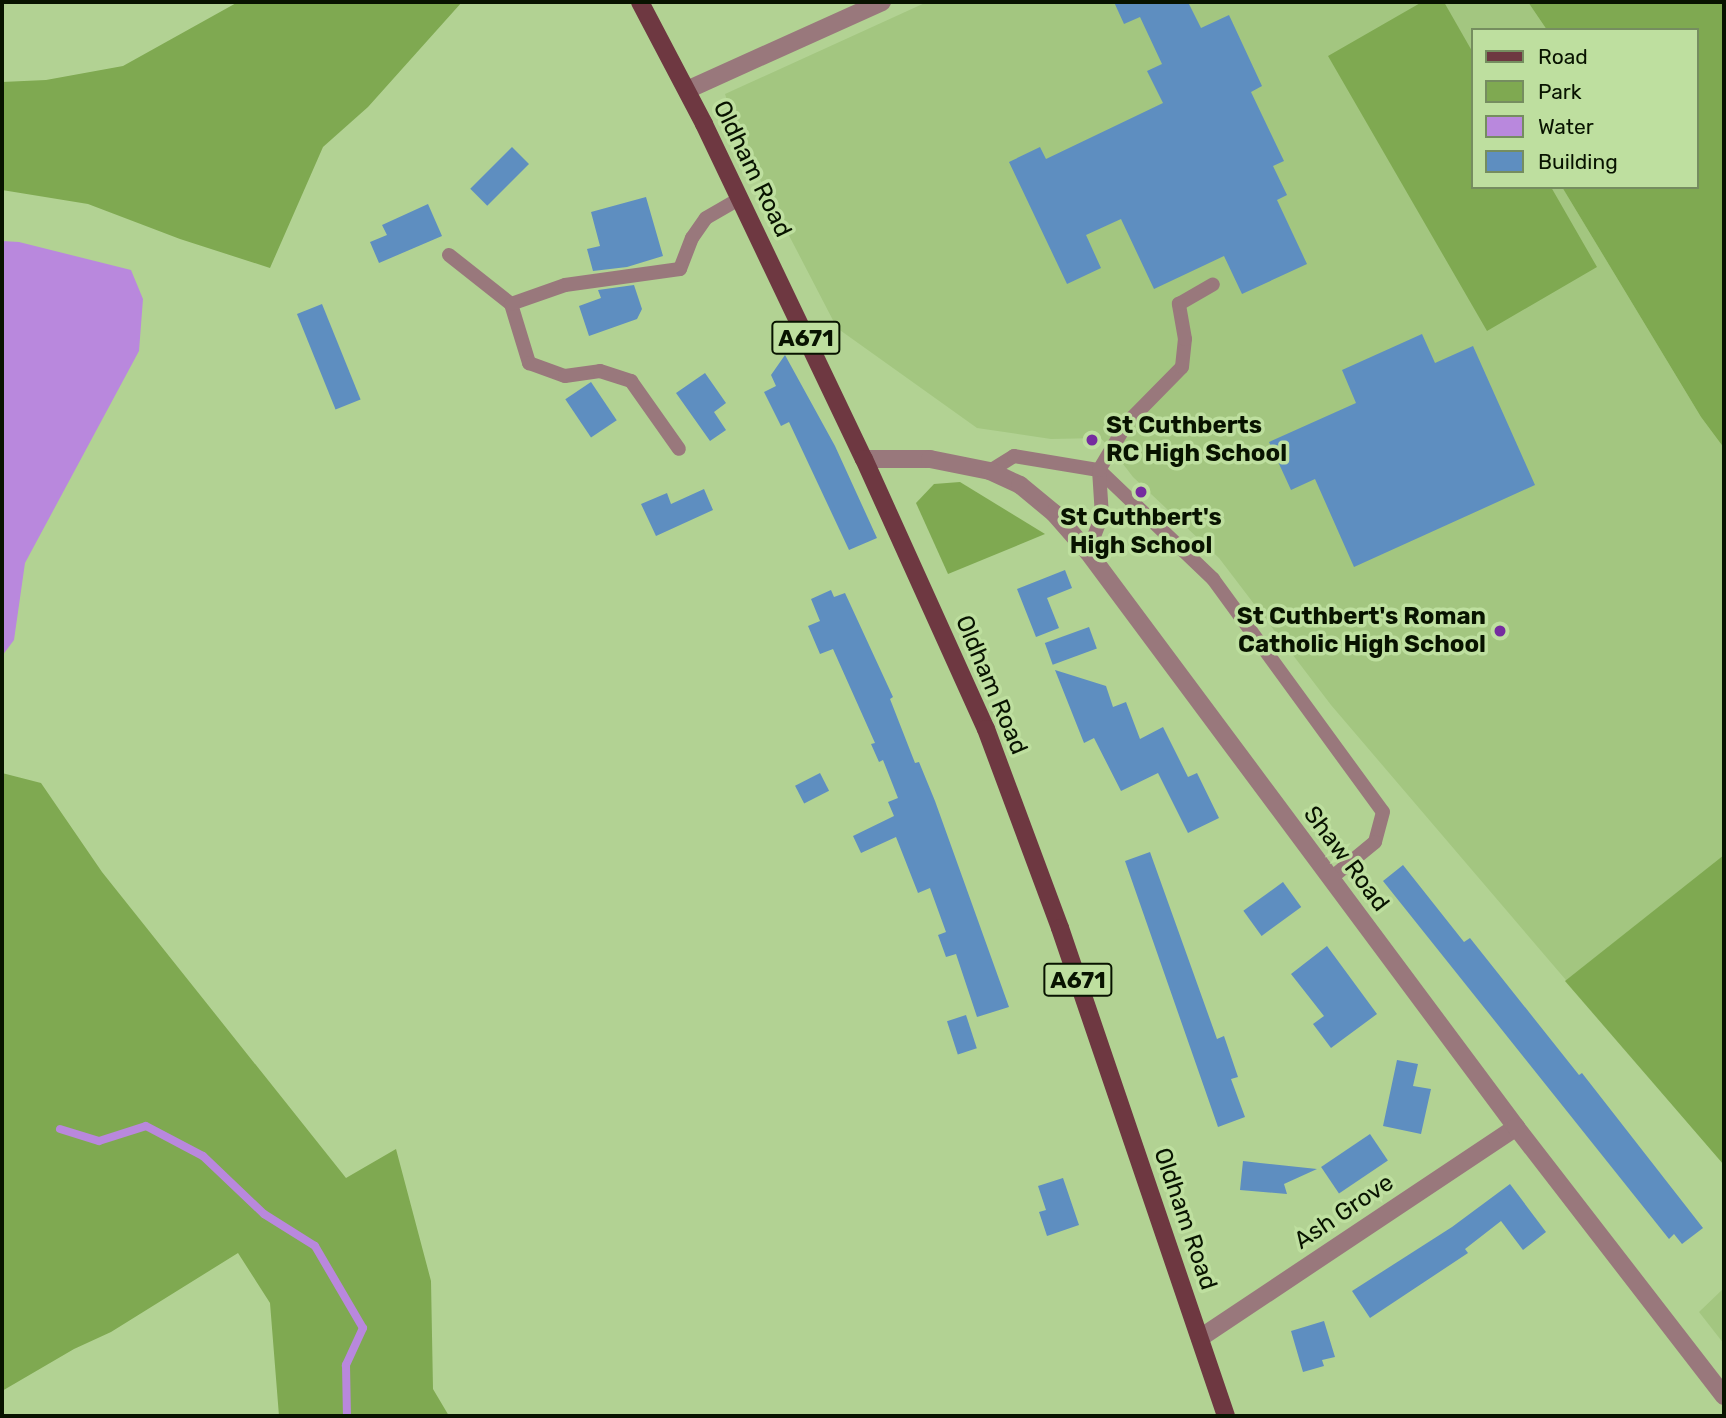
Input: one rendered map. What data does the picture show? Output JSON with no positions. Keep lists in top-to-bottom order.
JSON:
{
  "streets": {
    "main road": ["Oldham Road", "A671"],
    "street": ["Shaw Road", "Ash Grove"]
  },
  "crossings": [
    ["Oldham Road", "Shaw Road"],
    ["Oldham Road", "Ash Grove"],
    ["Shaw Road", "Ash Grove"]
  ],
  "places": ["St Cuthberts RC High School", "St Cuthbert's High School", "St Cuthbert's Roman Catholic High School"],
  "legend": [
    "Road",
    "Park",
    "Water",
    "Building"
  ]
}
